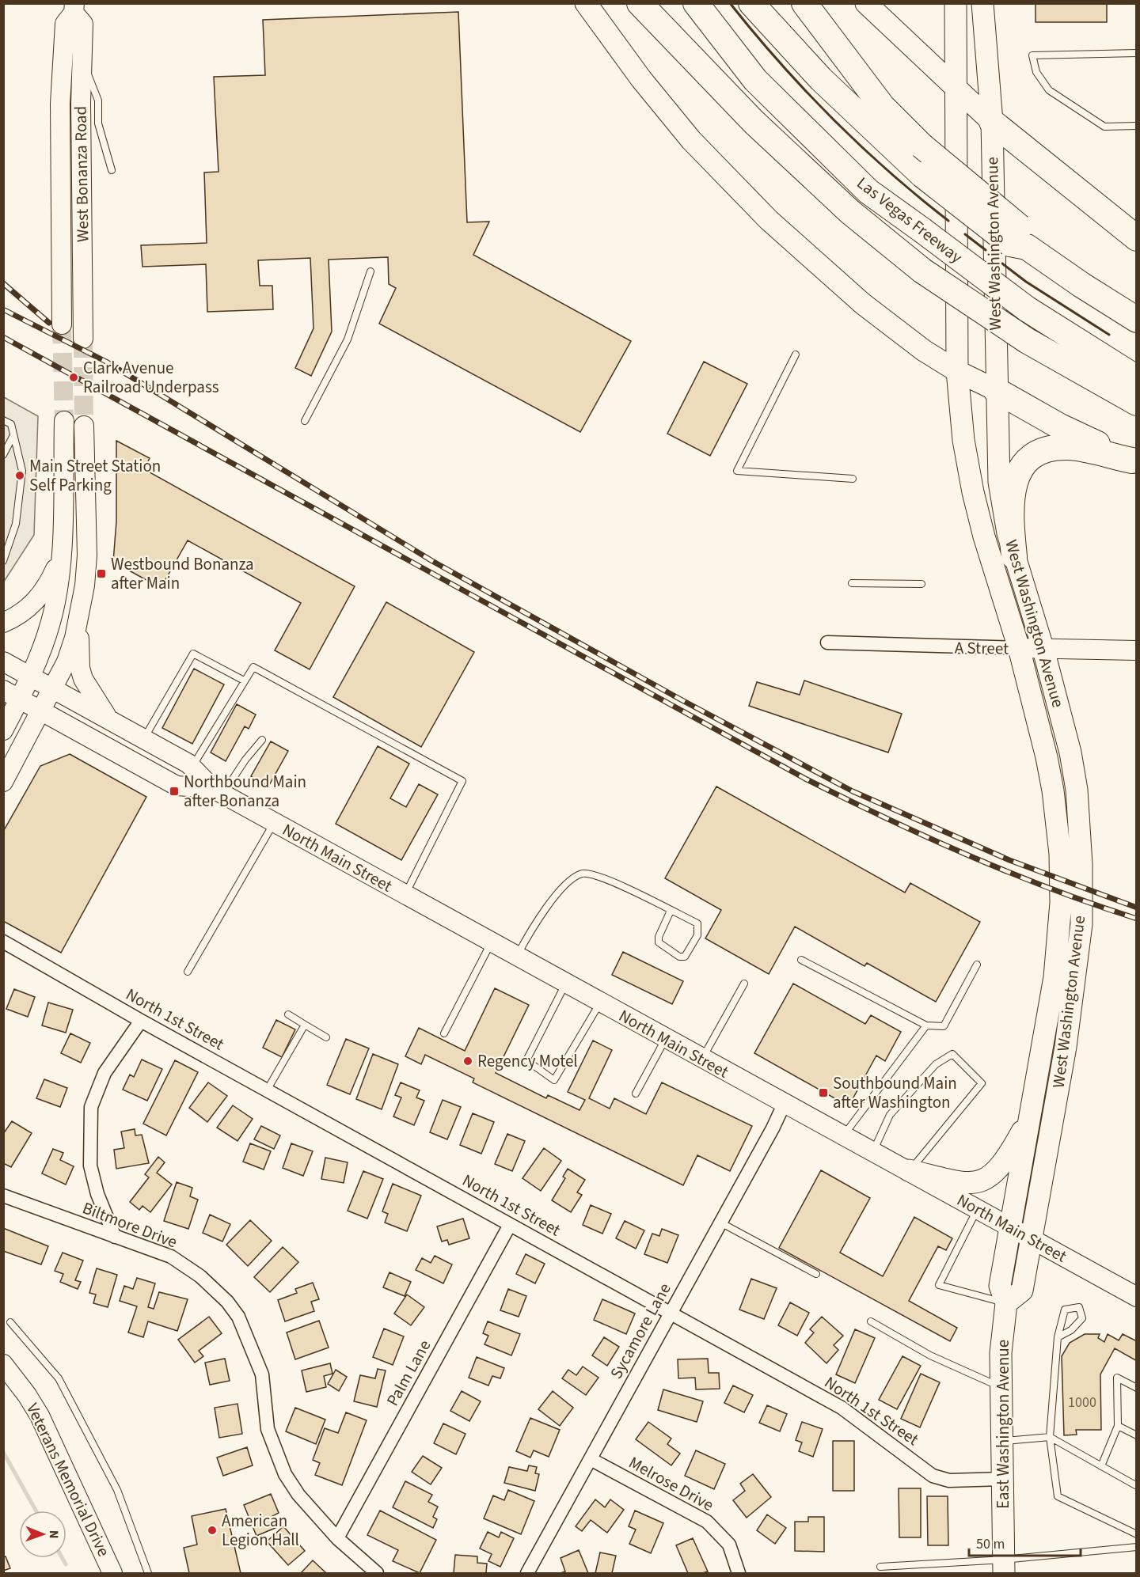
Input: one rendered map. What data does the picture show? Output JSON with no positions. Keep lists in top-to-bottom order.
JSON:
{
  "streets": {
    "highway": ["Las Vegas Freeway"],
    "main road": [
      "West Bonanza Road",
      "West Washington Avenue",
      "A Street",
      "North Main Street",
      "East Washington Avenue",
      "Veterans Memorial Drive"
    ],
    "street": [
      "North 1st Street",
      "Biltmore Drive",
      "Sycamore Lane",
      "Palm Lane",
      "Melrose Drive"
    ]
  },
  "crossings": [
    ["West Washington Avenue", "A Street"],
    ["West Washington Avenue", "North Main Street"],
    ["West Washington Avenue", "East Washington Avenue"],
    ["North Main Street", "Sycamore Lane"],
    ["North Main Street", "East Washington Avenue"],
    ["North 1st Street", "Sycamore Lane"],
    ["North 1st Street", "Palm Lane"],
    ["North 1st Street", "East Washington Avenue"],
    ["Biltmore Drive", "Palm Lane"],
    ["Sycamore Lane", "Melrose Drive"]
  ],
  "places": {
    "other": [
      "Clark Avenue Railroad Underpass",
      "Main Street Station Self Parking",
      "Regency Motel",
      "American Legion Hall"
    ],
    "transit": ["Westbound Bonanza after Main", "Northbound Main after Bonanza", "Southbound Main after Washington"]
  },
  "house_numbers": ["1000"],
  "scale_bar": "50 m",
  "north": "right"
}
